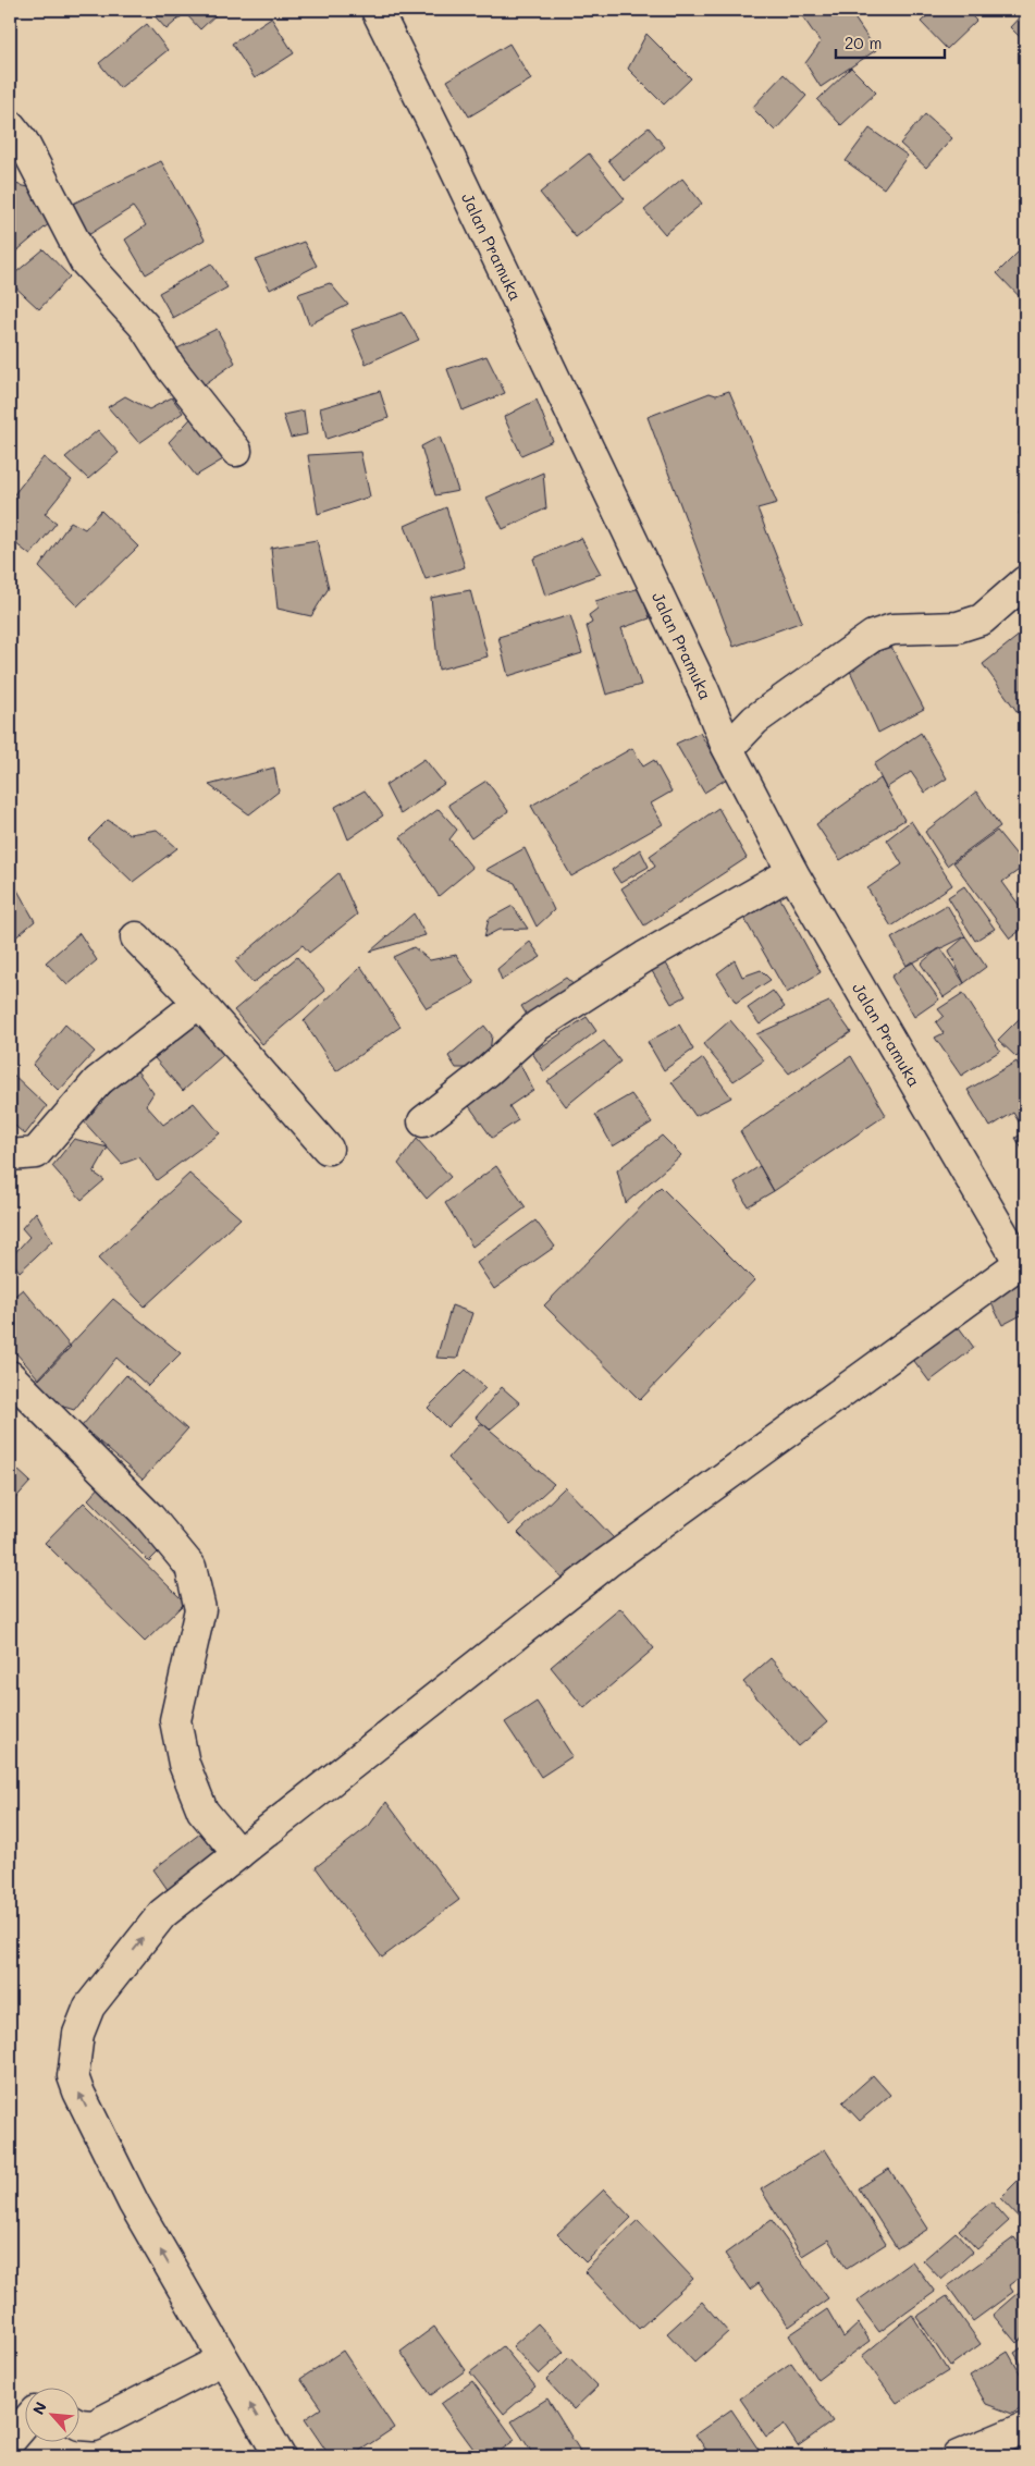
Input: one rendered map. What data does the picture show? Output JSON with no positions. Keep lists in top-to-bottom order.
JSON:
{
  "streets": {
    "street": ["Jalan Pramuka"]
  },
  "scale_bar": "20 m",
  "north": "top left"
}
